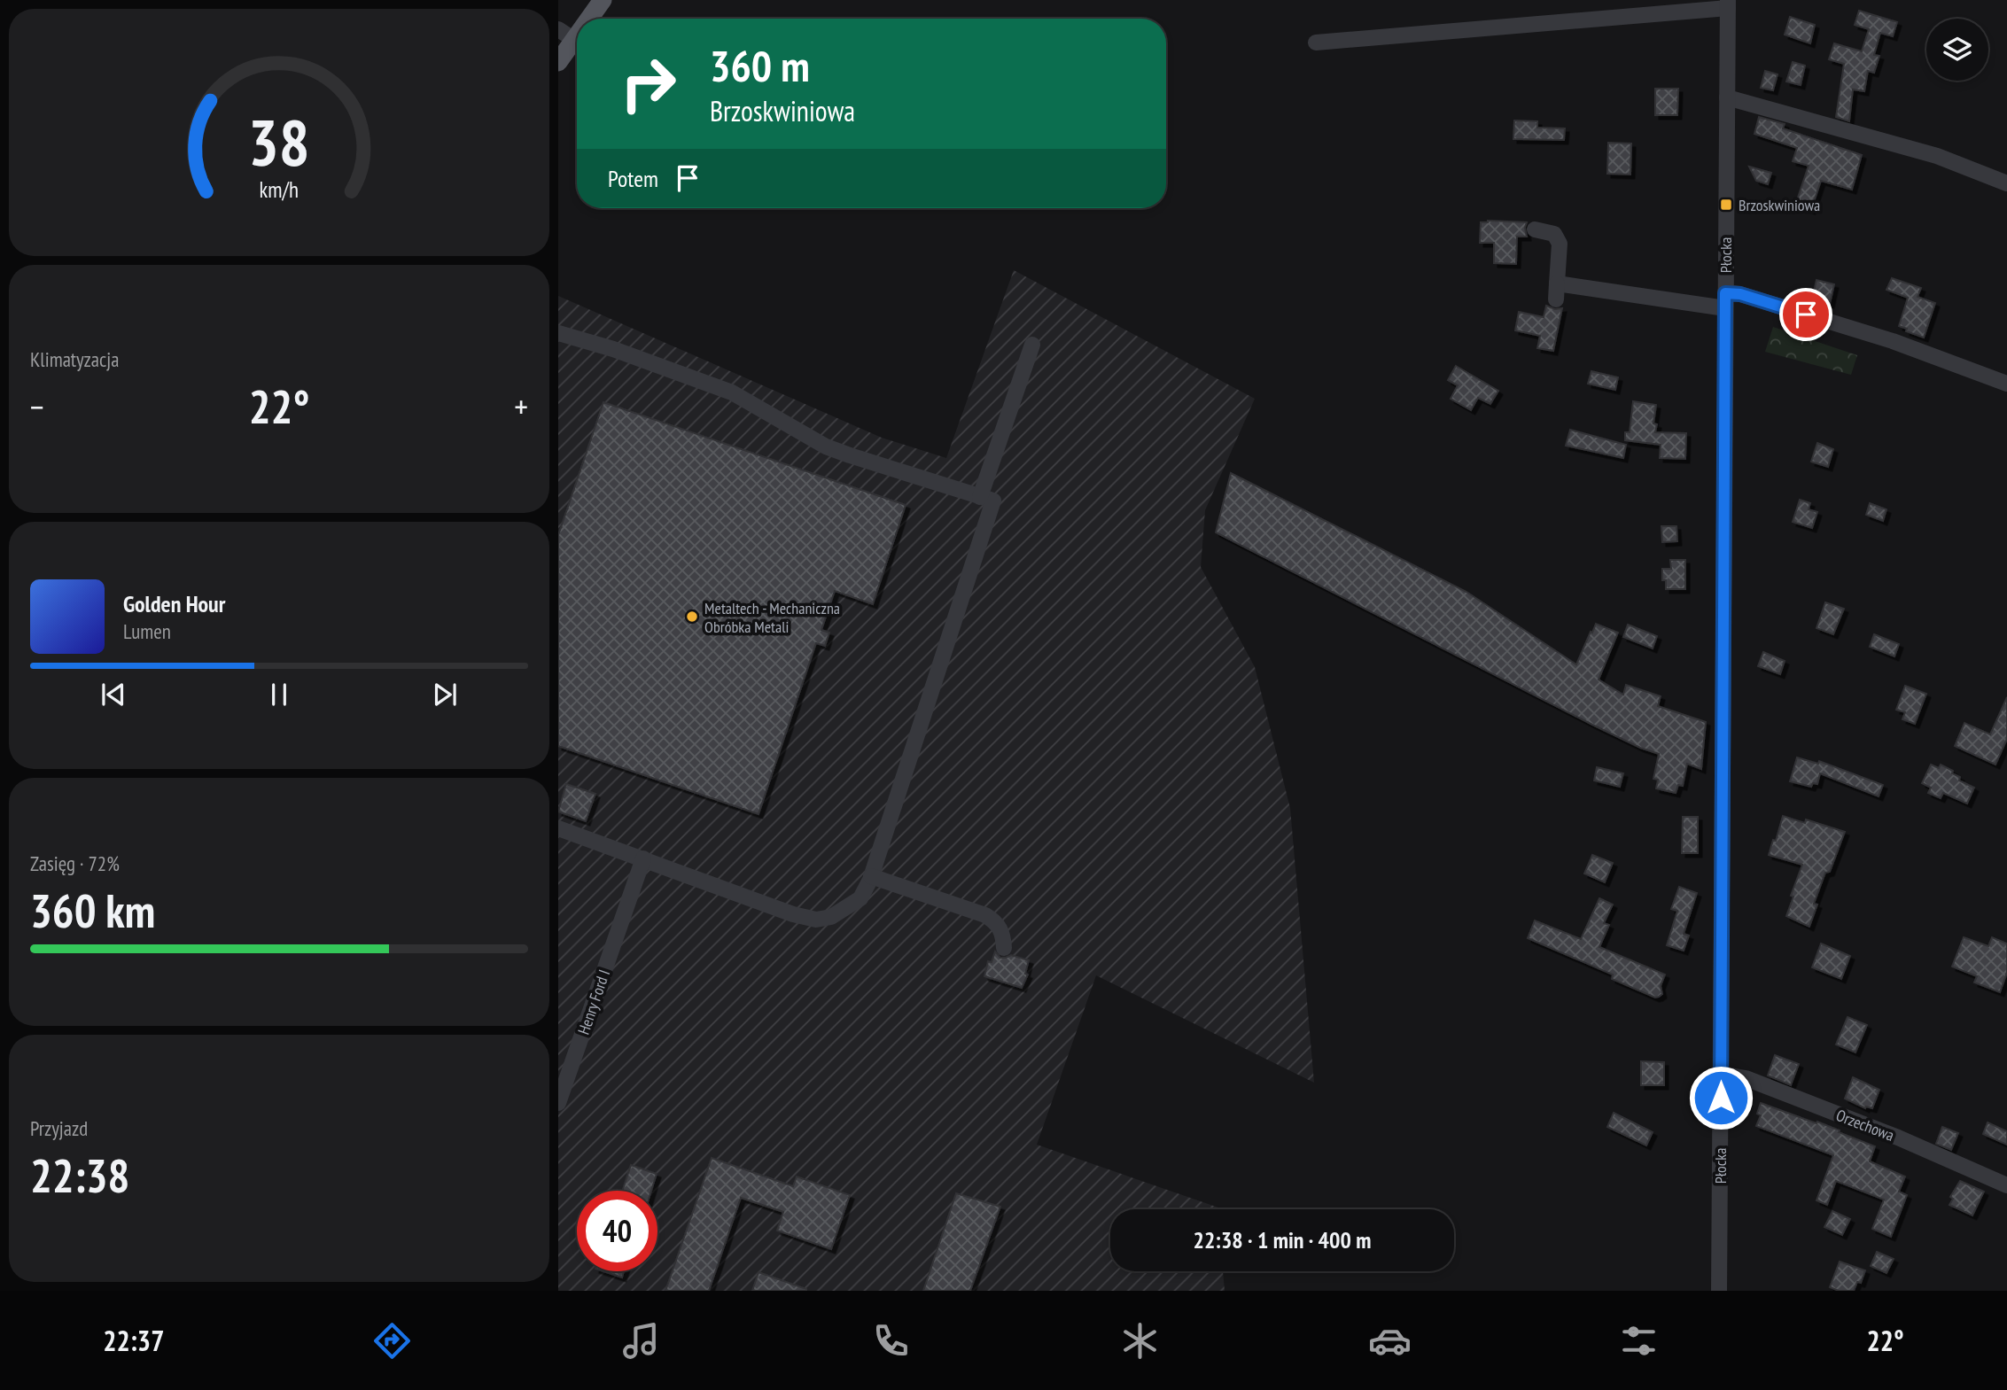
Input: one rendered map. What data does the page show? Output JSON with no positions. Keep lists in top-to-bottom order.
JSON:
{
  "streets": {
    "street": ["Płocka", "Henry Ford I", "Orzechowa"]
  },
  "crossings": [
    ["Płocka", "Orzechowa"]
  ],
  "places": {
    "transit": ["Brzoskwiniowa"],
    "other": ["Metaltech - Mechaniczna Obróbka Metali"]
  },
  "page": {
    "turn": ["360 m", "Brzoskwiniowa"],
    "then": "Potem",
    "tile": [
      "Klimatyzacja",
      ["Zasięg · 72%", "360 km"],
      ["Przyjazd", "22:38"]
    ],
    "heat": ["−", "22°", "+"],
    "song": ["Golden Hour", "Lumen"],
    "limit": "40",
    "trip": "22:38 · 1 min · 400 m",
    "tabs": ["22:37", "22°"],
    "gauge": ["38", "km/h"]
  }
}
